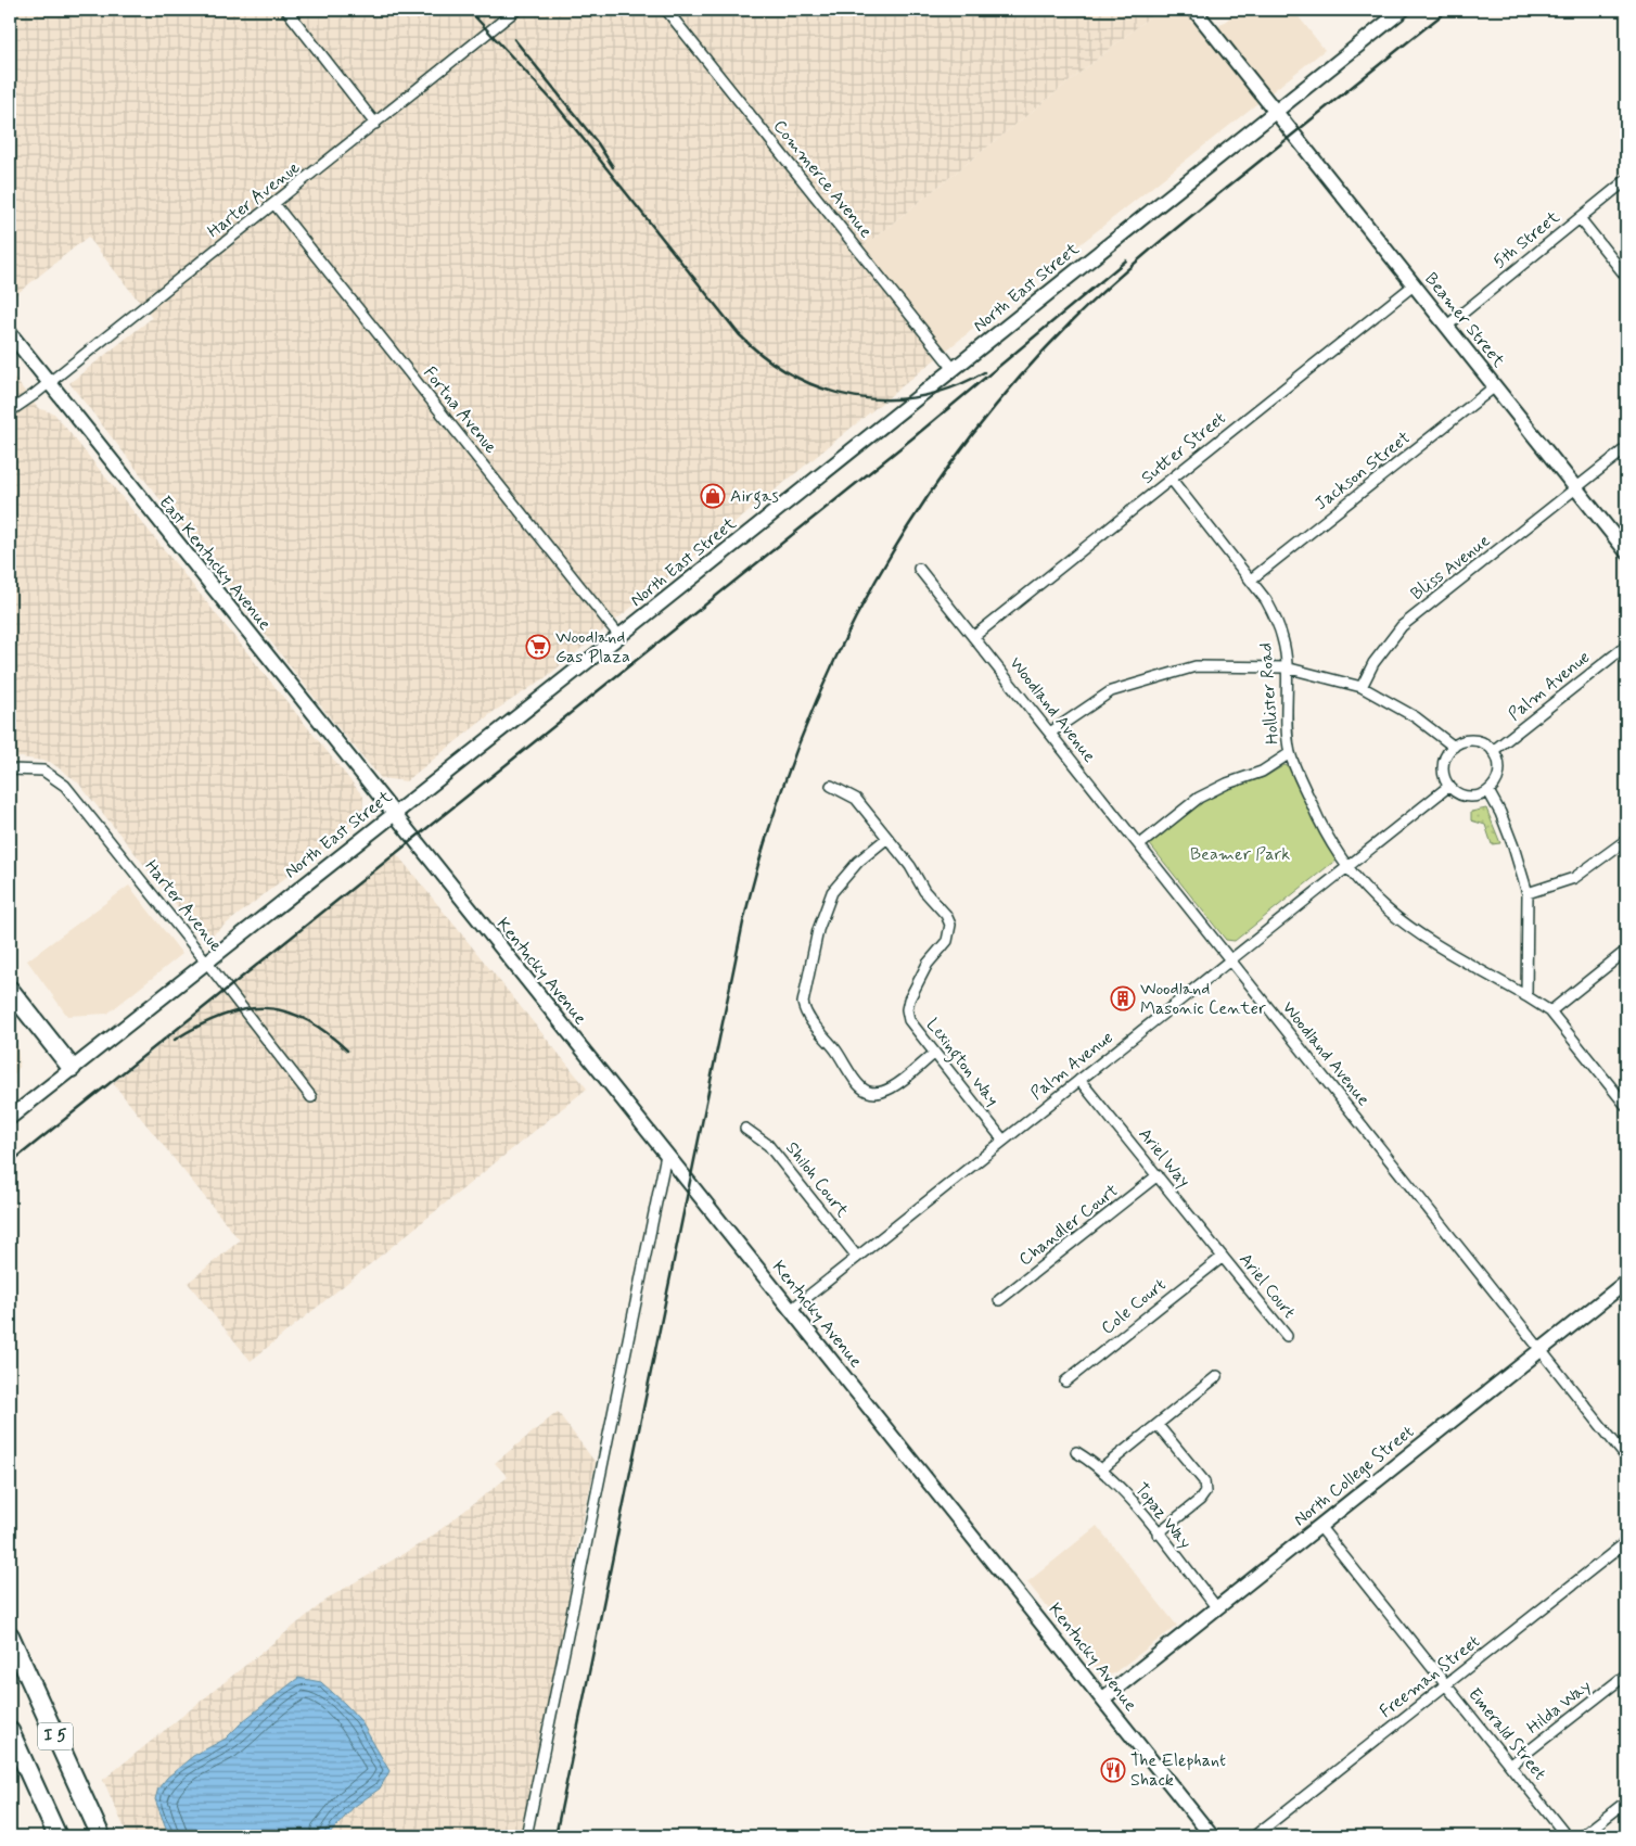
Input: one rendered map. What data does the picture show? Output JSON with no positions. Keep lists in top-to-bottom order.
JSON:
{
  "streets": {
    "highway": ["I 5"],
    "street": [
      "Commerce Avenue",
      "Harter Avenue",
      "5th Street",
      "North East Street",
      "Beamer Street",
      "Fortna Avenue",
      "Sutter Street",
      "Jackson Street",
      "East Kentucky Avenue",
      "Bliss Avenue",
      "Palm Avenue",
      "Hollister Road",
      "Woodland Avenue",
      "Kentucky Avenue",
      "Lexington Way",
      "Ariel Way",
      "Shiloh Court",
      "Chandler Court",
      "Ariel Court",
      "Cole Court",
      "North College Street",
      "Topaz Way",
      "Freeman Street",
      "Hilda Way",
      "Emerald Street"
    ]
  },
  "crossings": [
    ["Commerce Avenue", "North East Street"],
    ["Harter Avenue", "North East Street"],
    ["Harter Avenue", "Fortna Avenue"],
    ["Harter Avenue", "East Kentucky Avenue"],
    ["5th Street", "Beamer Street"],
    ["North East Street", "Beamer Street"],
    ["North East Street", "Fortna Avenue"],
    ["North East Street", "East Kentucky Avenue"],
    ["North East Street", "Kentucky Avenue"],
    ["Beamer Street", "Sutter Street"],
    ["Beamer Street", "Jackson Street"],
    ["Beamer Street", "Bliss Avenue"],
    ["Sutter Street", "Hollister Road"],
    ["Sutter Street", "Woodland Avenue"],
    ["Jackson Street", "Hollister Road"],
    ["East Kentucky Avenue", "Kentucky Avenue"],
    ["Palm Avenue", "Hollister Road"],
    ["Palm Avenue", "Woodland Avenue"],
    ["Palm Avenue", "Kentucky Avenue"],
    ["Palm Avenue", "Lexington Way"],
    ["Palm Avenue", "Ariel Way"],
    ["Palm Avenue", "Shiloh Court"],
    ["Woodland Avenue", "North College Street"],
    ["Kentucky Avenue", "North College Street"],
    ["Ariel Way", "Chandler Court"],
    ["Ariel Way", "Ariel Court"],
    ["Ariel Way", "Cole Court"],
    ["Ariel Court", "Cole Court"],
    ["North College Street", "Topaz Way"],
    ["North College Street", "Emerald Street"],
    ["Freeman Street", "Emerald Street"],
    ["Hilda Way", "Emerald Street"]
  ],
  "parks": ["Beamer Park"],
  "places": {
    "shop": ["Airgas"],
    "supermarket": ["Woodland Gas Plaza"],
    "building": ["Woodland Masonic Center"],
    "restaurant": ["The Elephant Shack"]
  }
}
